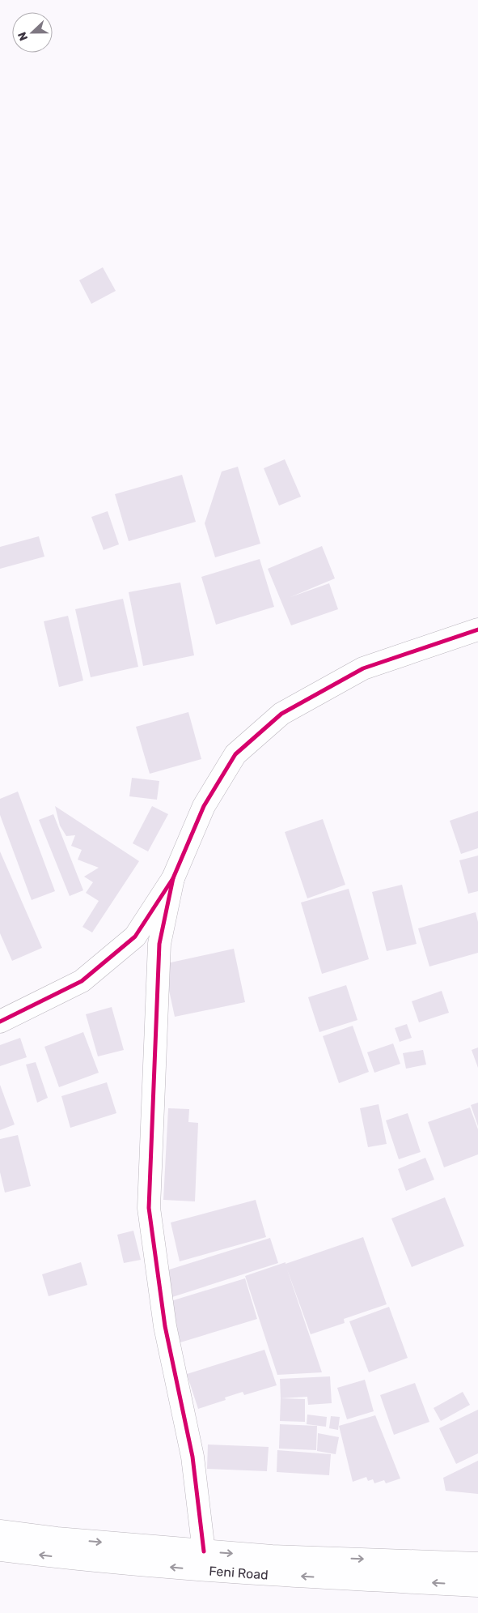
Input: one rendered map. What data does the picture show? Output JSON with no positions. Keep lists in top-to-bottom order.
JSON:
{
  "streets": {
    "street": ["Feni Road"]
  },
  "north": "left"
}
